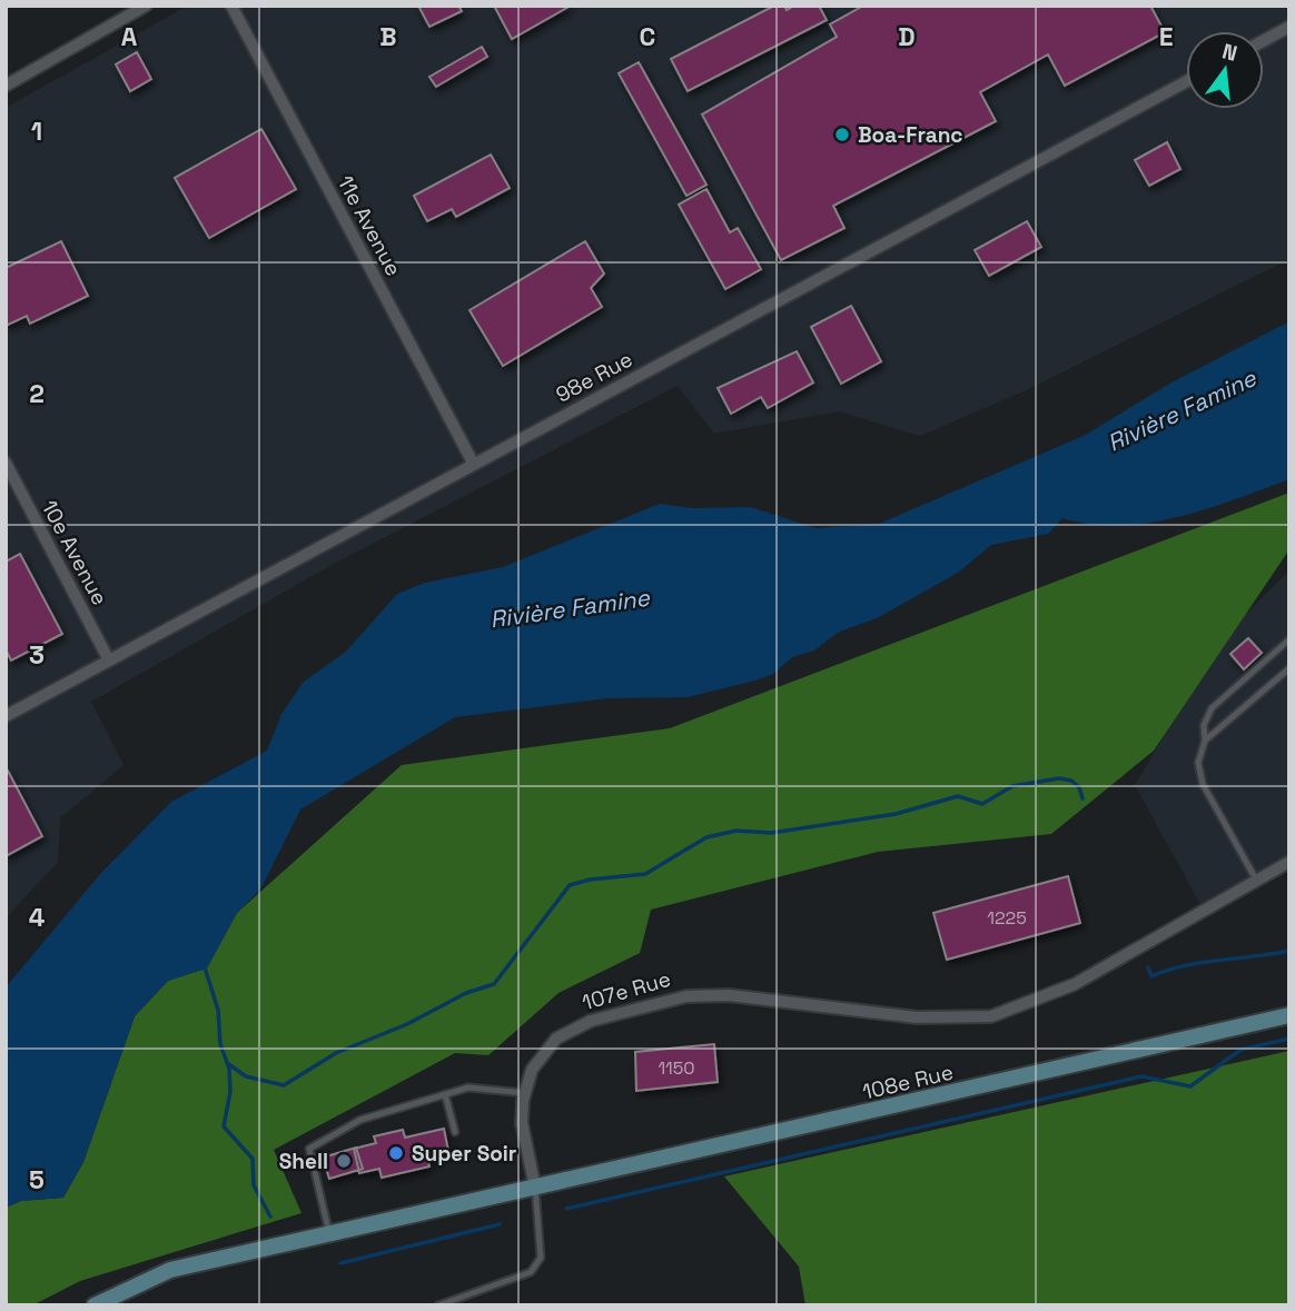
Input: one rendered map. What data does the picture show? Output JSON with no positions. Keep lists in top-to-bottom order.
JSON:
{
  "streets": {
    "main road": ["108e Rue"],
    "street": [
      "11e Avenue",
      "98e Rue",
      "10e Avenue",
      "107e Rue"
    ]
  },
  "crossings": [
    ["11e Avenue", "98e Rue"],
    ["98e Rue", "10e Avenue"],
    ["107e Rue", "108e Rue"]
  ],
  "water": ["Rivière Famine"],
  "places": ["Boa-Franc", "Super Soir", "Shell"],
  "house_numbers": ["1225", "1150"],
  "north": "top",
  "grid": {
    "columns": [
      "A",
      "B",
      "C",
      "D",
      "E"
    ],
    "rows": [
      "1",
      "2",
      "3",
      "4",
      "5"
    ]
  }
}
